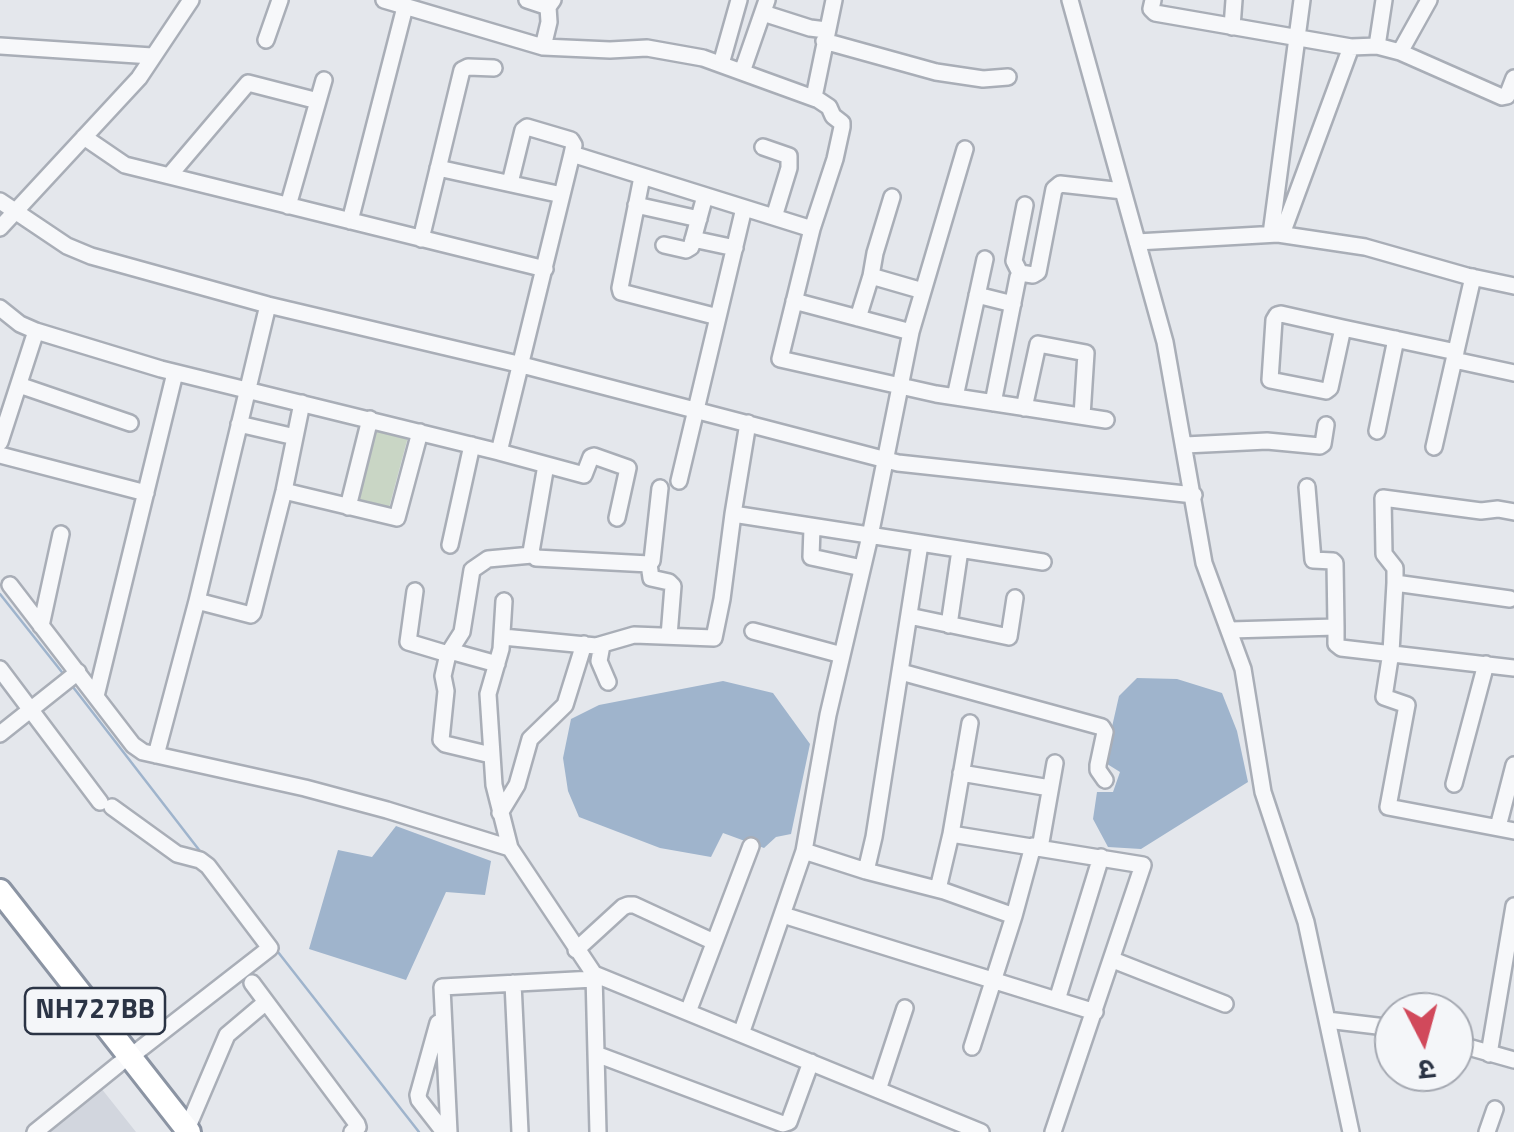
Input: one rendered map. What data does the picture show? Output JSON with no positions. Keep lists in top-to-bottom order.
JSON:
{
  "streets": {
    "highway": ["NH727BB"]
  },
  "north": "bottom"
}
